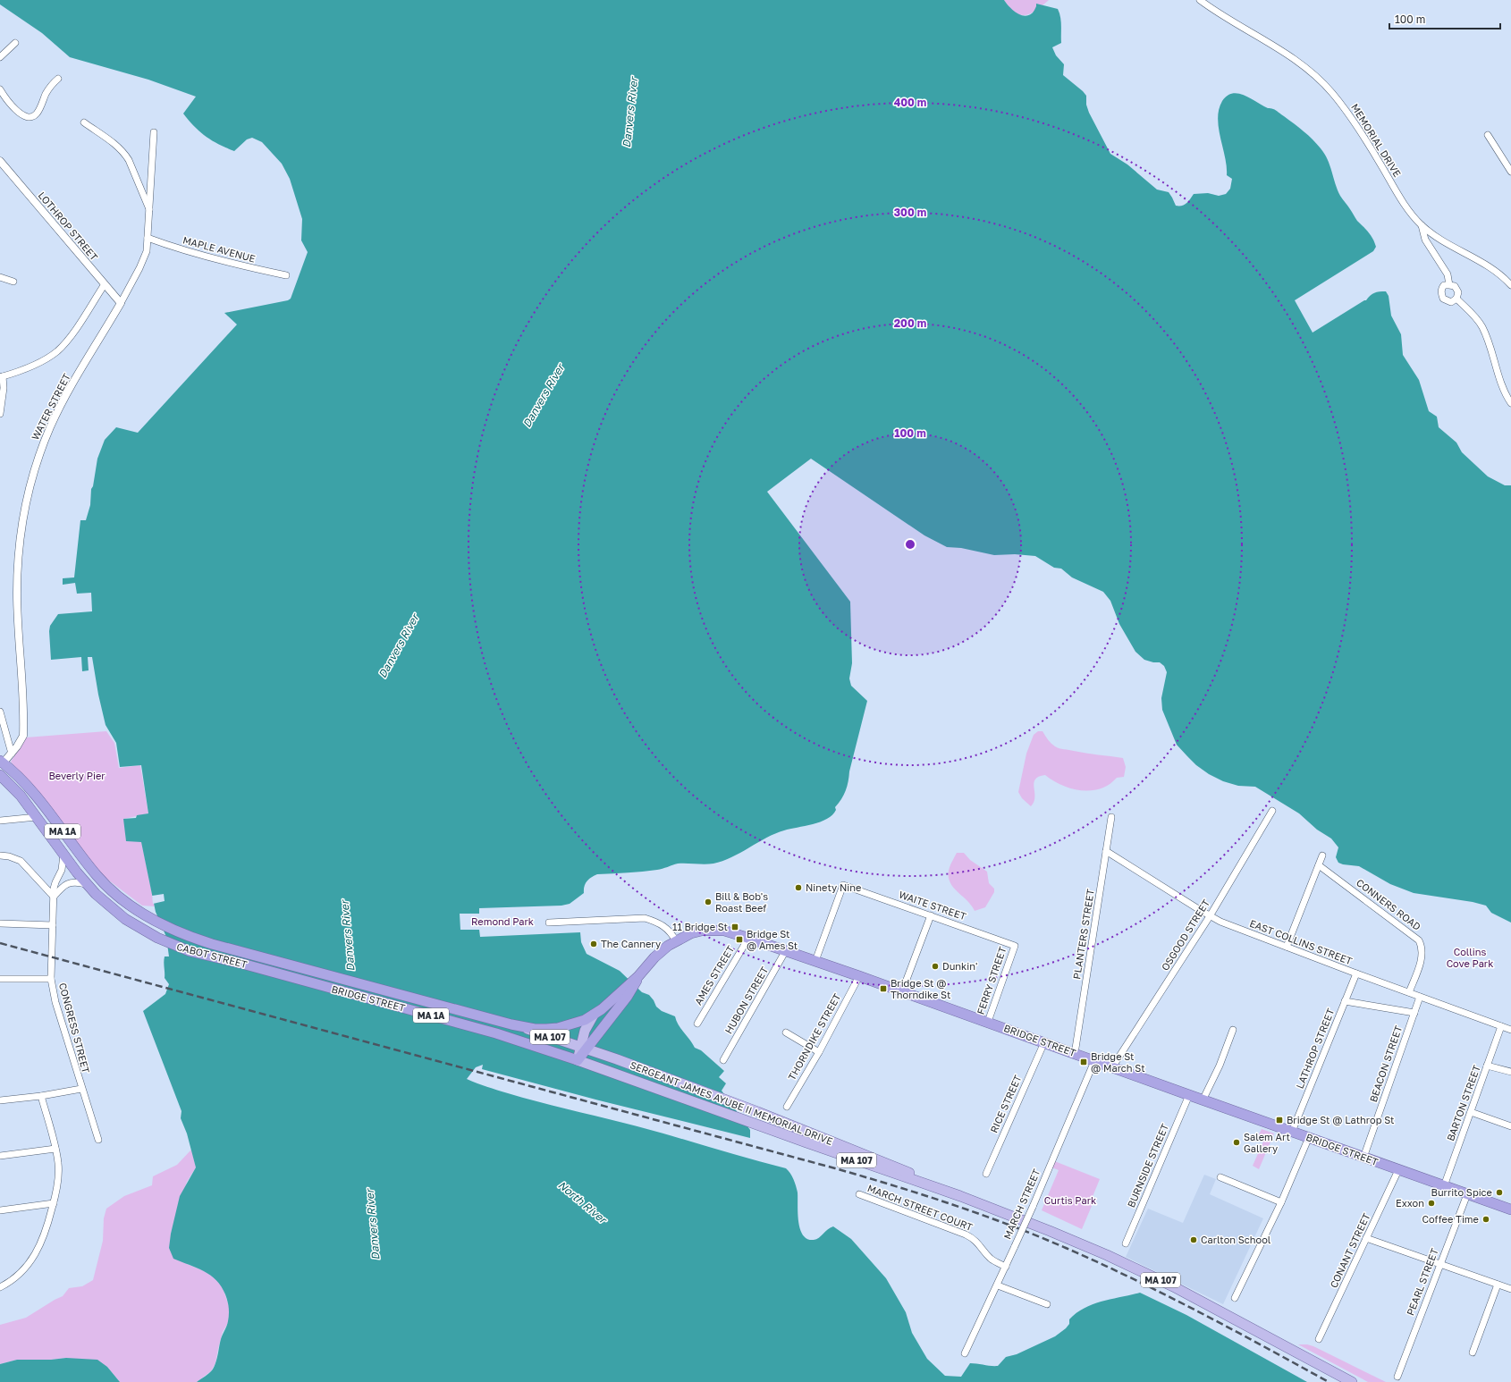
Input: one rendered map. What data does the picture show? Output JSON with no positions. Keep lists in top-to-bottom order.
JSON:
{
  "streets": {
    "highway": ["MA 1A", "CABOT STREET", "BRIDGE STREET"],
    "main road": ["MA 107", "SERGEANT JAMES AYUBE II MEMORIAL DRIVE"],
    "street": [
      "MEMORIAL DRIVE",
      "LOTHROP STREET",
      "MAPLE AVENUE",
      "WATER STREET",
      "CONNERS ROAD",
      "WAITE STREET",
      "PLANTERS STREET",
      "OSGOOD STREET",
      "EAST COLLINS STREET",
      "AMES STREET",
      "FERRY STREET",
      "HUBON STREET",
      "CONGRESS STREET",
      "THORNDIKE STREET",
      "LATHROP STREET",
      "BEACON STREET",
      "BARTON STREET",
      "RICE STREET",
      "BURNSIDE STREET",
      "MARCH STREET",
      "MARCH STREET COURT",
      "CONANT STREET",
      "PEARL STREET"
    ]
  },
  "crossings": [
    ["LOTHROP STREET", "WATER STREET"],
    ["MAPLE AVENUE", "WATER STREET"],
    ["WATER STREET", "CABOT STREET"],
    ["CONNERS ROAD", "EAST COLLINS STREET"],
    ["WAITE STREET", "FERRY STREET"],
    ["WAITE STREET", "BRIDGE STREET"],
    ["PLANTERS STREET", "EAST COLLINS STREET"],
    ["PLANTERS STREET", "BRIDGE STREET"],
    ["OSGOOD STREET", "EAST COLLINS STREET"],
    ["OSGOOD STREET", "BRIDGE STREET"],
    ["EAST COLLINS STREET", "LATHROP STREET"],
    ["EAST COLLINS STREET", "BEACON STREET"],
    ["EAST COLLINS STREET", "BARTON STREET"],
    ["CABOT STREET", "BRIDGE STREET"],
    ["CABOT STREET", "CONGRESS STREET"],
    ["AMES STREET", "BRIDGE STREET"],
    ["FERRY STREET", "BRIDGE STREET"],
    ["BRIDGE STREET", "HUBON STREET"],
    ["BRIDGE STREET", "THORNDIKE STREET"],
    ["BRIDGE STREET", "LATHROP STREET"],
    ["BRIDGE STREET", "BEACON STREET"],
    ["BRIDGE STREET", "SERGEANT JAMES AYUBE II MEMORIAL DRIVE"],
    ["BRIDGE STREET", "BARTON STREET"],
    ["BRIDGE STREET", "RICE STREET"],
    ["BRIDGE STREET", "BURNSIDE STREET"],
    ["BRIDGE STREET", "MARCH STREET"],
    ["BRIDGE STREET", "CONANT STREET"],
    ["BRIDGE STREET", "PEARL STREET"],
    ["MARCH STREET", "MARCH STREET COURT"]
  ],
  "water": ["Danvers River", "North River"],
  "parks": [
    "Beverly Pier",
    "Remond Park",
    "Collins Cove Park",
    "Curtis Park"
  ],
  "places": {
    "other": [
      "Ninety Nine",
      "Bill & Bob's Roast Beef",
      "The Cannery",
      "Dunkin'",
      "Salem Art Gallery",
      "Burrito Spice",
      "Exxon",
      "Coffee Time",
      "Carlton School"
    ],
    "transit": [
      "11 Bridge St",
      "Bridge St @ Ames St",
      "Bridge St @ Thorndike St",
      "Bridge St @ March St",
      "Bridge St @ Lathrop St"
    ]
  },
  "scale_bar": "100 m",
  "rings": [
    "400 m",
    "300 m",
    "200 m",
    "100 m"
  ]
}
